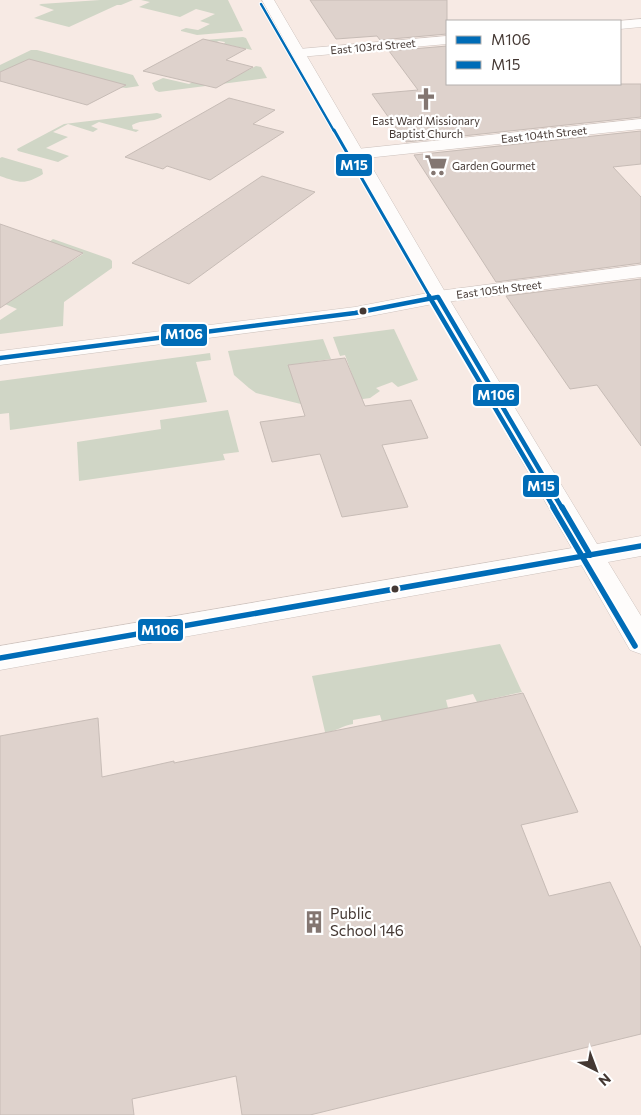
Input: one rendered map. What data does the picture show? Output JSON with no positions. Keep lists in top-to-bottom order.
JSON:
{
  "streets": {
    "street": ["East 103rd Street", "East 104th Street", "East 105th Street"]
  },
  "places": {
    "church": ["East Ward Missionary Baptist Church"],
    "supermarket": ["Garden Gourmet"],
    "building": ["Public School 146"]
  },
  "lines": ["transit line M15", "transit line M106"],
  "legend": ["M106", "M15"],
  "north": "bottom right"
}
